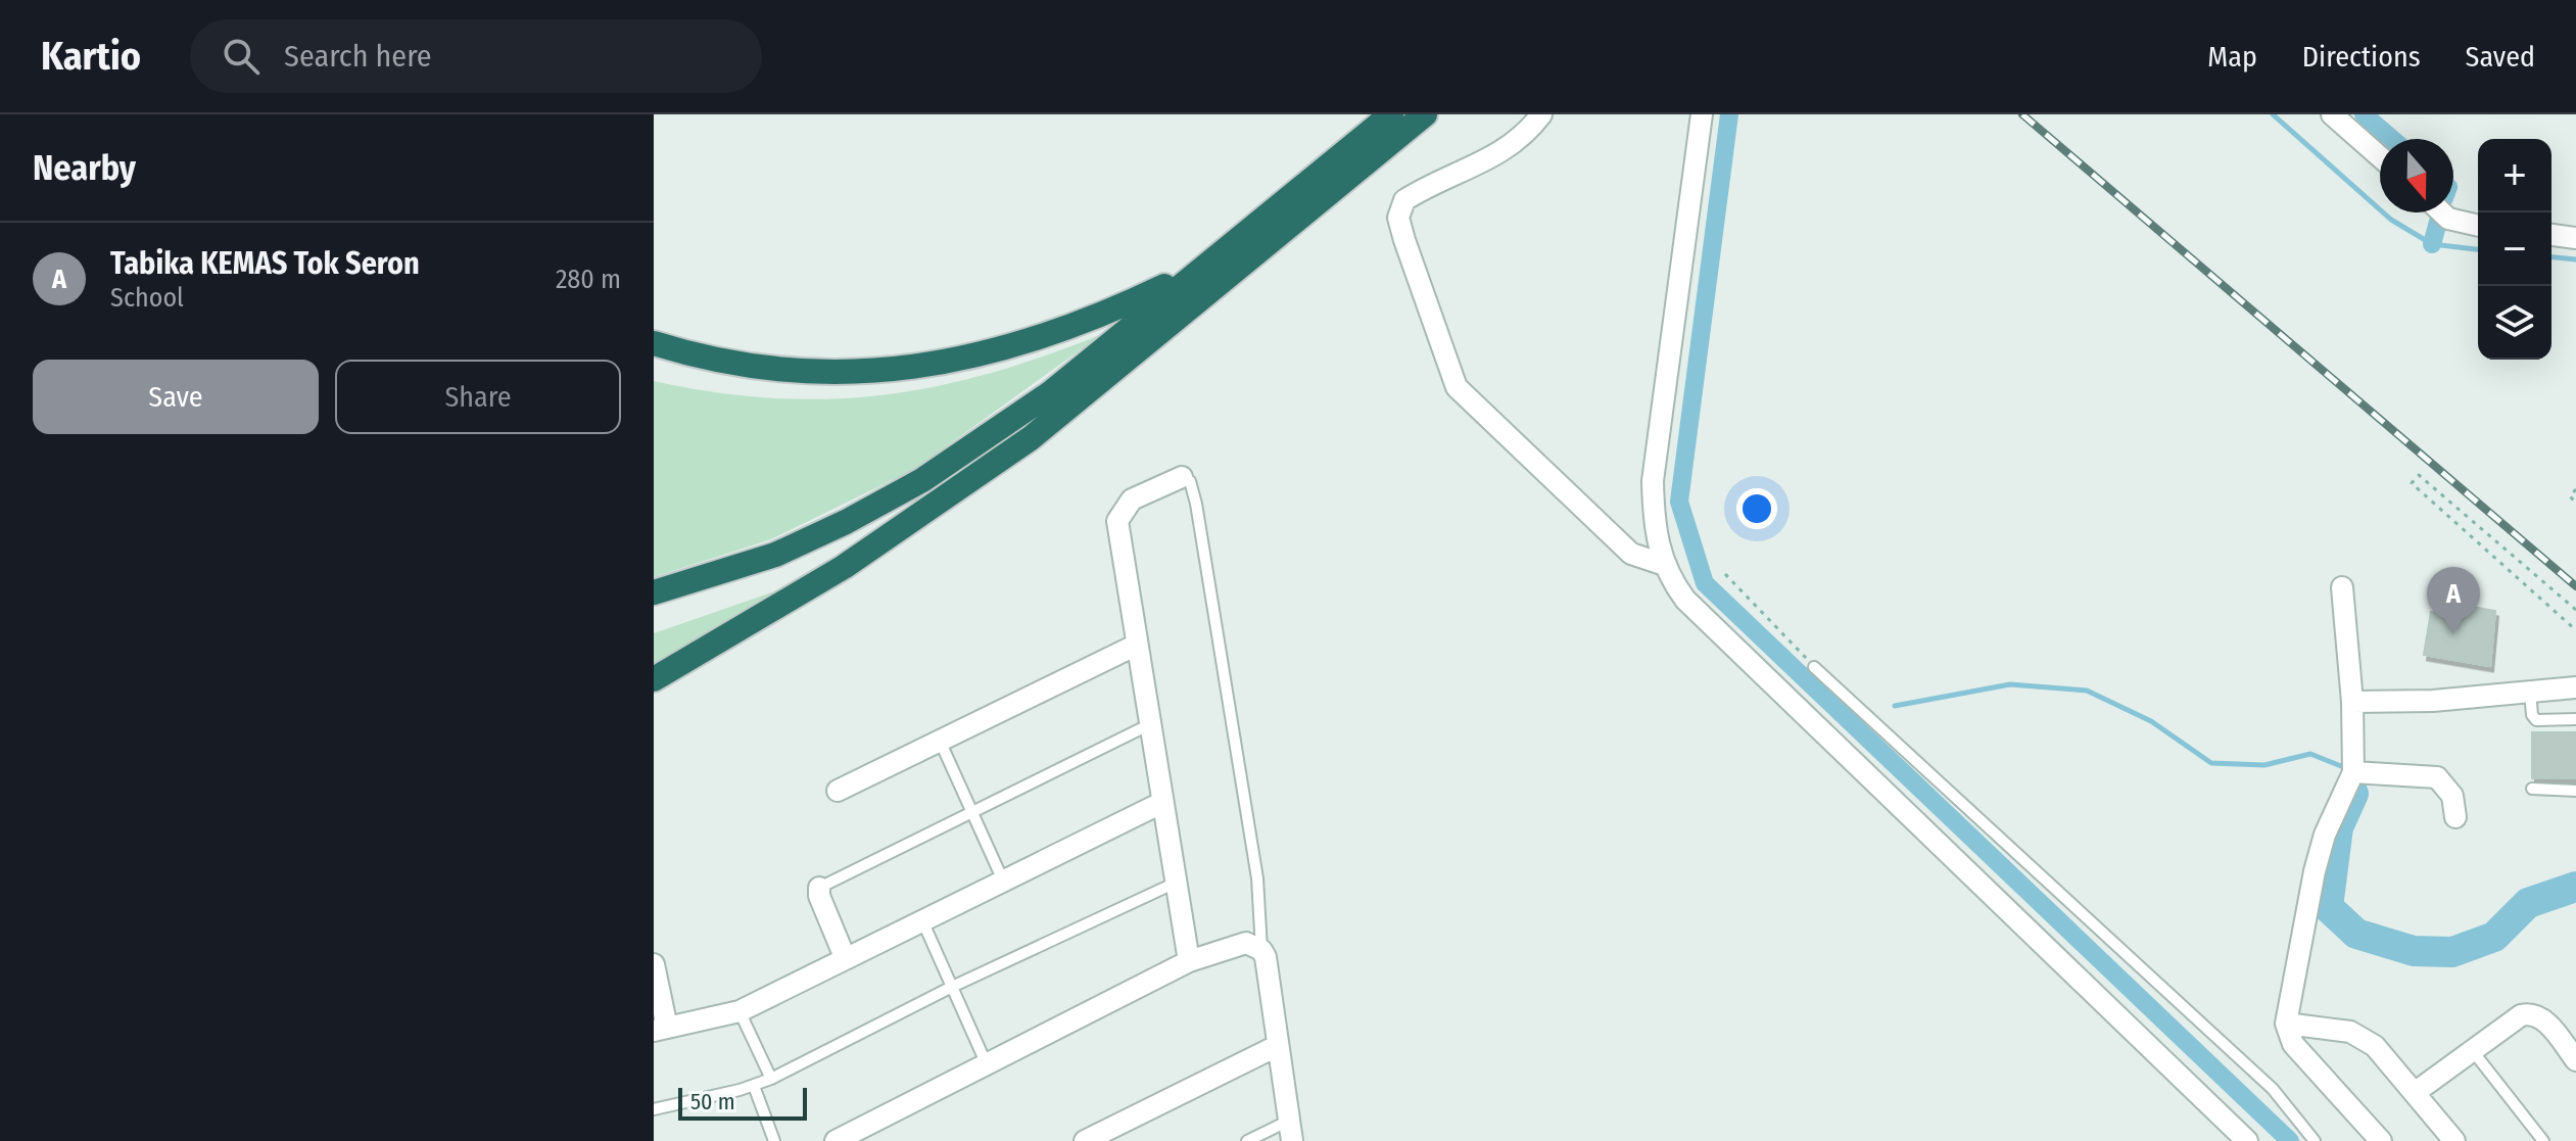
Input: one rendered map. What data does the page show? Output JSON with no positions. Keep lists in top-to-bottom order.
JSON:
{
  "scale_bar": "50 m",
  "north": "bottom",
  "page": {
    "header": "Kartio",
    "search": "Search here",
    "nav": ["Map", "Directions", "Saved"],
    "heading": "Nearby",
    "map_buttons": ["+", "−"],
    "list": [
      {
        "mark": "A",
        "name": "Tabika KEMAS Tok Seron",
        "note": "School",
        "value": "280 m"
      }
    ],
    "buttons": ["Save", "Share"],
    "pins": "A",
    "scale": "50 m"
  }
}
